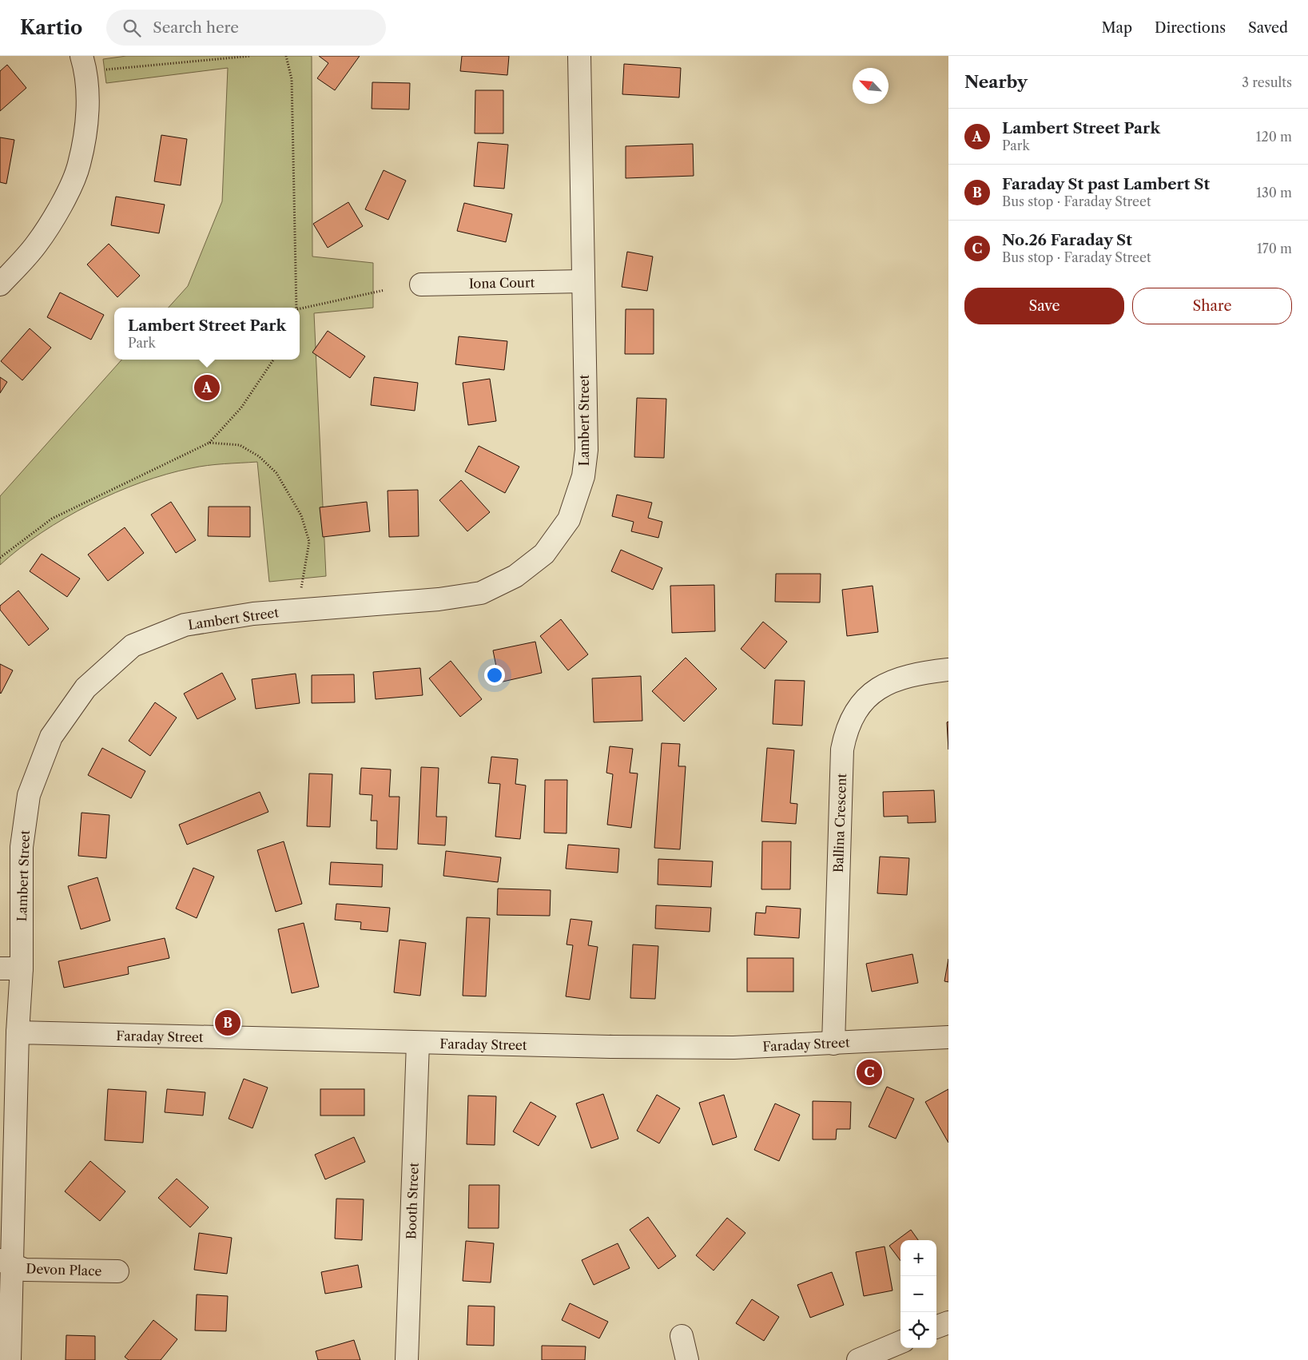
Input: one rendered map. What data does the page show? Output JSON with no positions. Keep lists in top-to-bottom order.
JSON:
{
  "streets": {
    "street": [
      "Iona Court",
      "Lambert Street",
      "Ballina Crescent",
      "Faraday Street",
      "Booth Street",
      "Devon Place"
    ]
  },
  "crossings": [
    ["Iona Court", "Lambert Street"],
    ["Lambert Street", "Faraday Street"],
    ["Lambert Street", "Devon Place"],
    ["Ballina Crescent", "Faraday Street"],
    ["Faraday Street", "Booth Street"]
  ],
  "north": "top left",
  "page": {
    "header": "Kartio",
    "search": "Search here",
    "nav": ["Map", "Directions", "Saved"],
    "heading": ["Nearby", "3 results"],
    "list": [
      {
        "mark": "A",
        "name": "Lambert Street Park",
        "note": "Park",
        "value": "120 m"
      },
      {
        "mark": "B",
        "name": "Faraday St past Lambert St",
        "note": "Bus stop · Faraday Street",
        "value": "130 m"
      },
      {
        "mark": "C",
        "name": "No.26 Faraday St",
        "note": "Bus stop · Faraday Street",
        "value": "170 m"
      }
    ],
    "buttons": ["Save", "Share"],
    "popup": ["Lambert Street Park", "Park"],
    "pins": ["A", "B", "C"],
    "map_buttons": ["+", "−"]
  }
}
